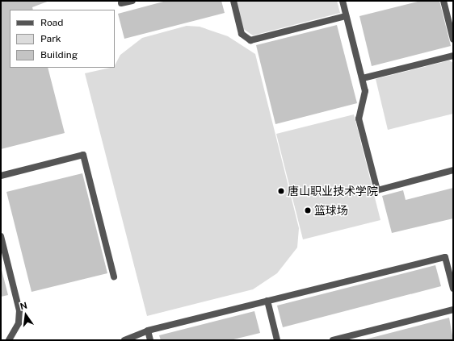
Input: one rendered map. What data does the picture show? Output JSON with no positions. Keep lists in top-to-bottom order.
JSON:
{
  "places": ["唐山职业技术学院", "篮球场"],
  "legend": ["Road", "Park", "Building"],
  "north": "top"
}
